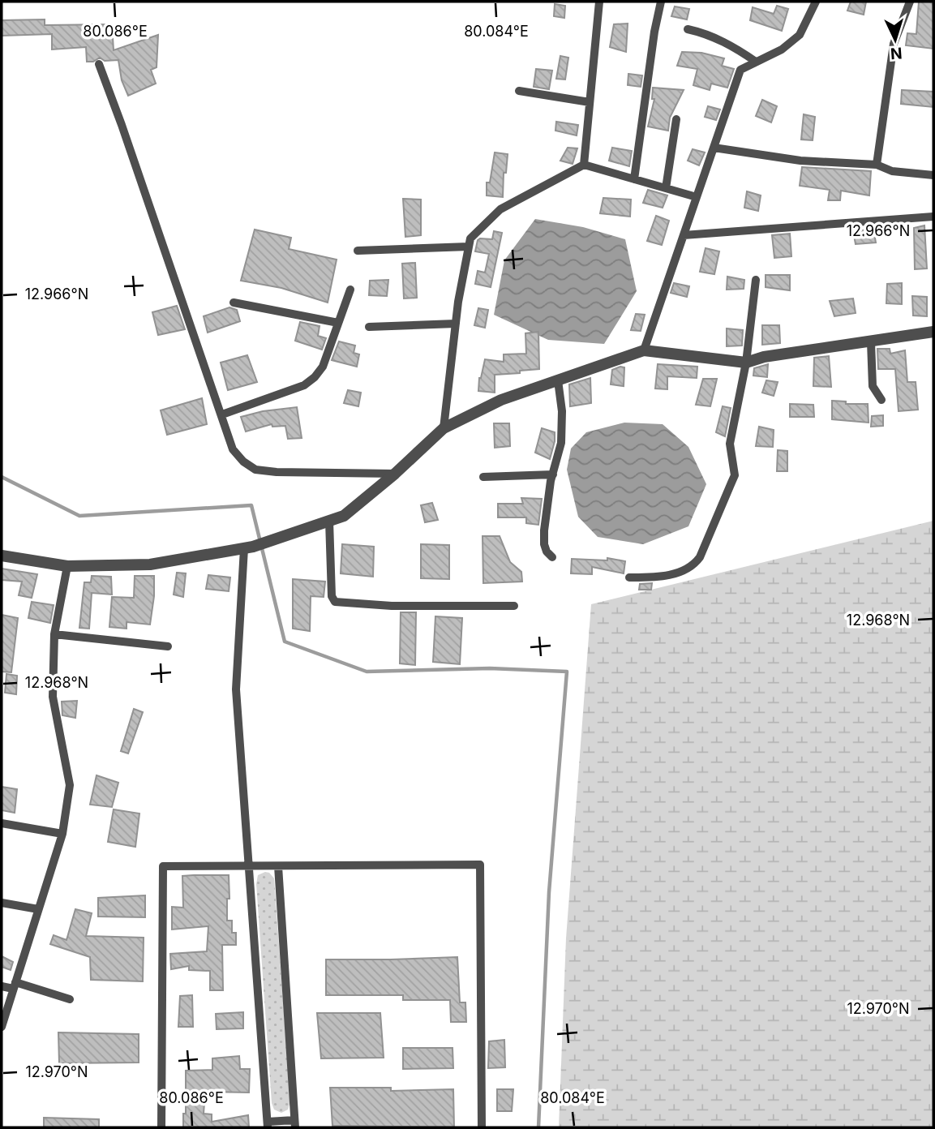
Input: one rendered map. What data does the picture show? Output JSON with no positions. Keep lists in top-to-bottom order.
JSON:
{
  "north": "bottom",
  "coordinates": [
    "80.086°E",
    "80.084°E",
    "12.966°N",
    "12.968°N",
    "12.970°N"
  ]
}
